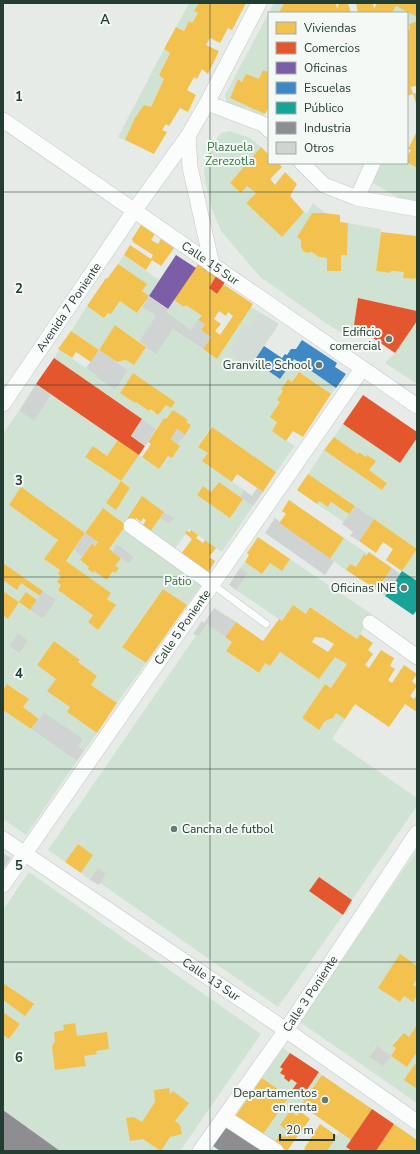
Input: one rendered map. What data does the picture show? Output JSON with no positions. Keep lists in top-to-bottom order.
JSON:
{
  "streets": {
    "street": [
      "Calle 15 Sur",
      "Avenida 7 Poniente",
      "Calle 5 Poniente",
      "Calle 13 Sur",
      "Calle 3 Poniente"
    ]
  },
  "crossings": [
    ["Calle 15 Sur", "Avenida 7 Poniente"],
    ["Calle 15 Sur", "Calle 5 Poniente"],
    ["Calle 5 Poniente", "Calle 13 Sur"],
    ["Calle 13 Sur", "Calle 3 Poniente"]
  ],
  "parks": ["Plazuela Zerezotla", "Patio"],
  "places": [
    "Edificio comercial",
    "Granville School",
    "Oficinas INE",
    "Cancha de futbol",
    "Departamentos en renta"
  ],
  "legend": [
    "Viviendas",
    "Comercios",
    "Oficinas",
    "Escuelas",
    "Público",
    "Industria",
    "Otros"
  ],
  "scale_bar": "20 m",
  "grid": {
    "columns": ["A"],
    "rows": [
      "1",
      "2",
      "3",
      "4",
      "5",
      "6"
    ]
  }
}
